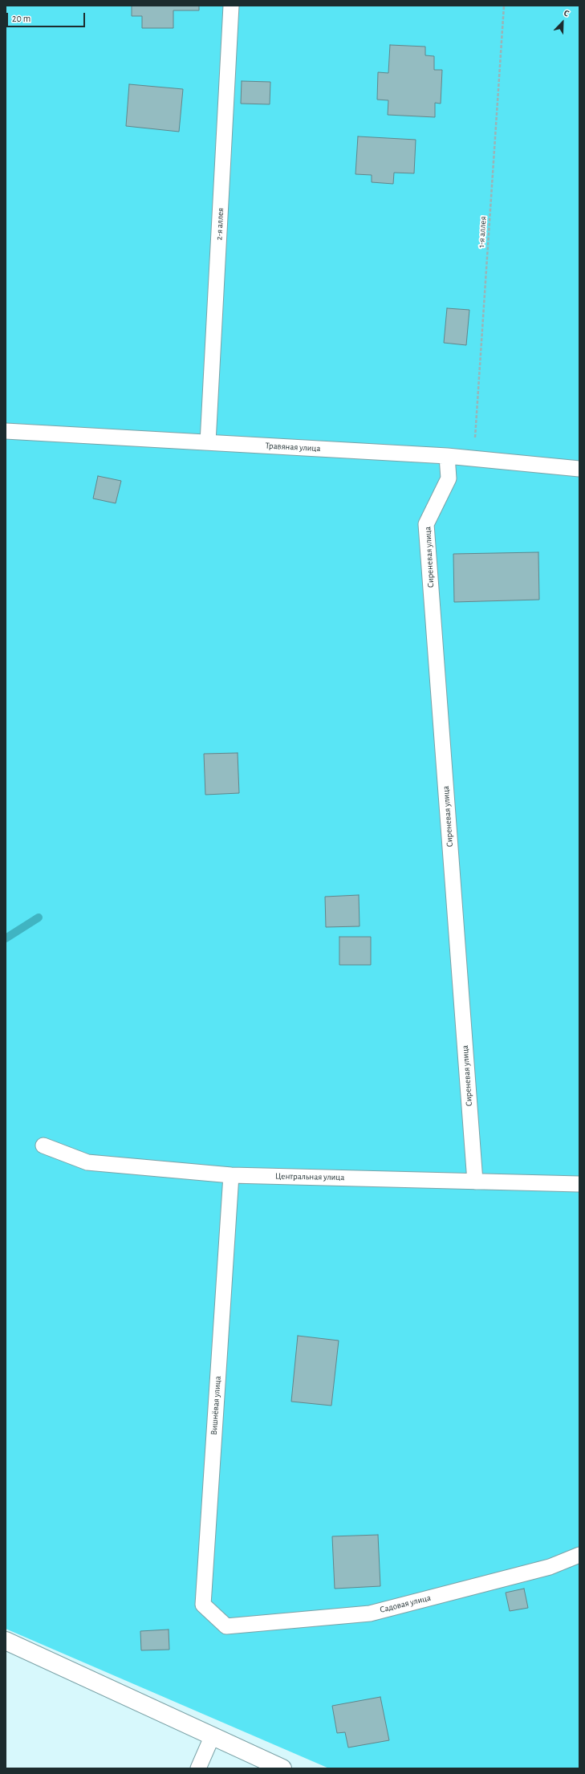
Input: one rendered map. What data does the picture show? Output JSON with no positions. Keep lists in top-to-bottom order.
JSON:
{
  "streets": {
    "lane": [
      "2-я аллея",
      "Травяная улица",
      "Сиреневая улица",
      "Центральная улица",
      "Вишнёвая улица",
      "Садовая улица"
    ],
    "path": ["1-я аллея"]
  },
  "crossings": [
    ["2-я аллея", "Травяная улица"],
    ["1-я аллея", "Травяная улица"],
    ["Травяная улица", "Сиреневая улица"],
    ["Сиреневая улица", "Центральная улица"],
    ["Центральная улица", "Вишнёвая улица"],
    ["Вишнёвая улица", "Садовая улица"]
  ],
  "scale_bar": "20 m",
  "north": "top right"
}
